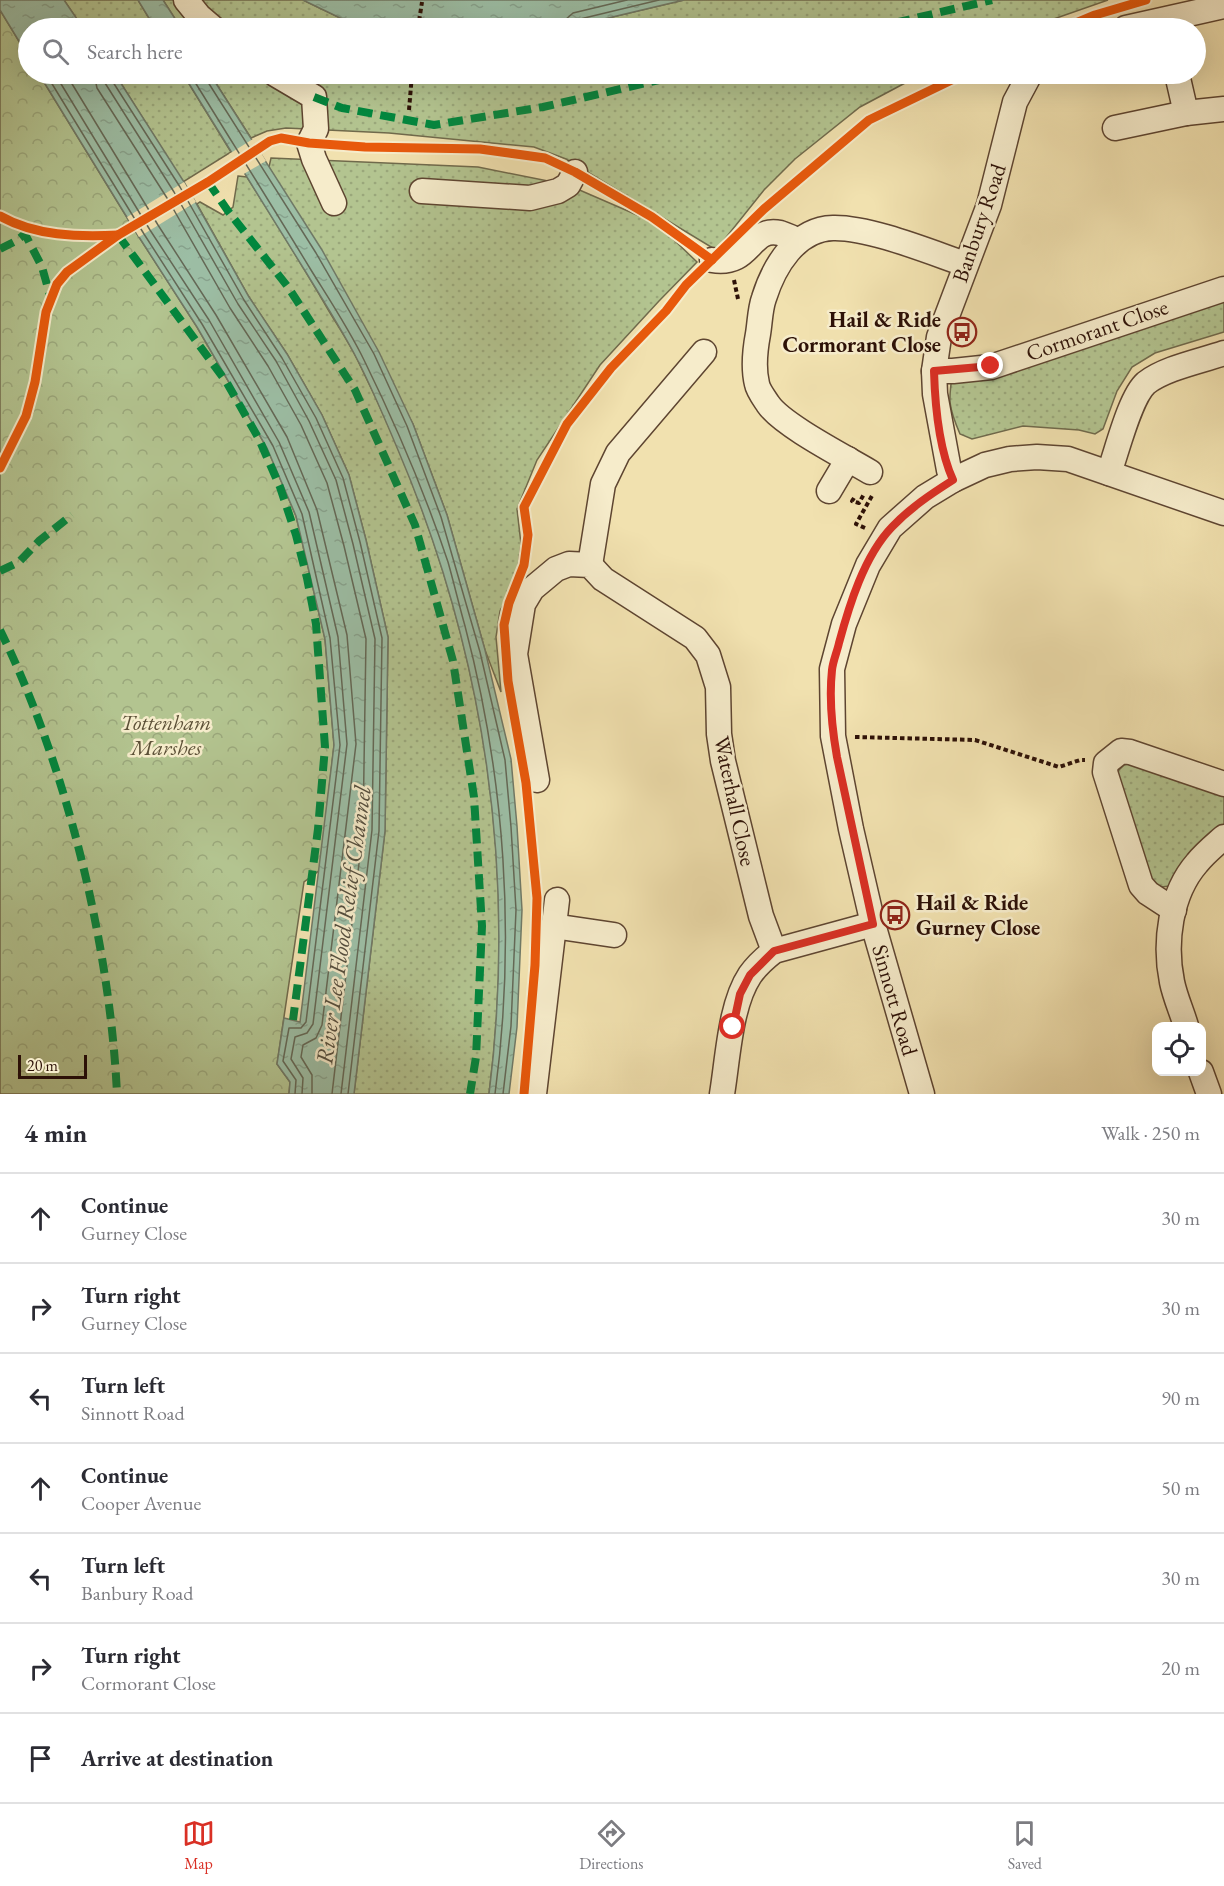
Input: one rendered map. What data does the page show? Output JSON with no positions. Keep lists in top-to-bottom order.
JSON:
{
  "streets": {
    "street": [
      "Banbury Road",
      "Cormorant Close",
      "Waterhall Close",
      "Sinnott Road"
    ]
  },
  "crossings": [
    ["Banbury Road", "Cormorant Close"],
    ["Banbury Road", "Sinnott Road"]
  ],
  "water": ["River Lee Flood Relief Channel"],
  "parks": ["Tottenham Marshes"],
  "places": {
    "bus stop": ["Hail & Ride Cormorant Close", "Hail & Ride Gurney Close"]
  },
  "scale_bar": "20 m",
  "page": {
    "search": "Search here",
    "scale": "20 m",
    "heading": ["4 min", "Walk · 250 m"],
    "list": [
      ["Continue", "Gurney Close", "30 m"],
      ["Turn right", "Gurney Close", "30 m"],
      ["Turn left", "Sinnott Road", "90 m"],
      ["Continue", "Cooper Avenue", "50 m"],
      ["Turn left", "Banbury Road", "30 m"],
      ["Turn right", "Cormorant Close", "20 m"],
      "Arrive at destination"
    ],
    "nav": ["Map", "Directions", "Saved"]
  }
}
